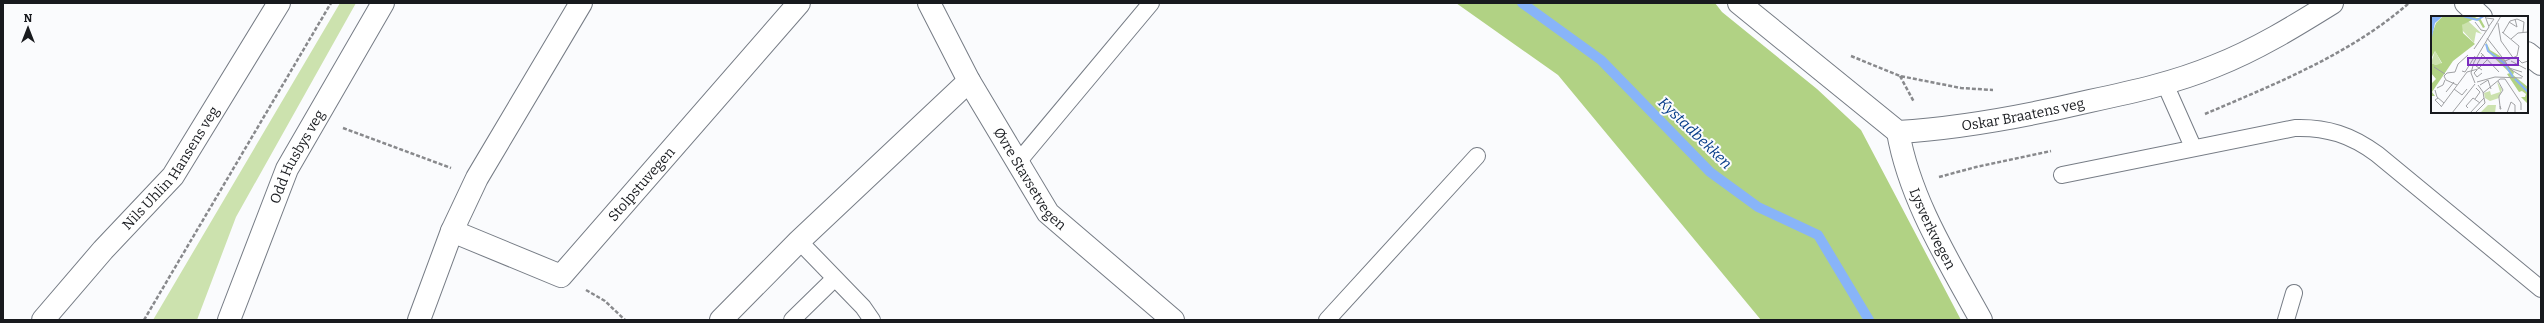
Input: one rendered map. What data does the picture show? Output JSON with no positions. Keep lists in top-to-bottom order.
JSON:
{
  "streets": {
    "street": [
      "Oskar Braatens veg",
      "Odd Husbys veg",
      "Nils Uhlin Hansens veg",
      "Øvre Stavsetvegen",
      "Stolpstuvegen",
      "Lysverkvegen"
    ]
  },
  "crossings": [
    ["Oskar Braatens veg", "Lysverkvegen"]
  ],
  "water": ["Kystadbekken"],
  "north": "top"
}
